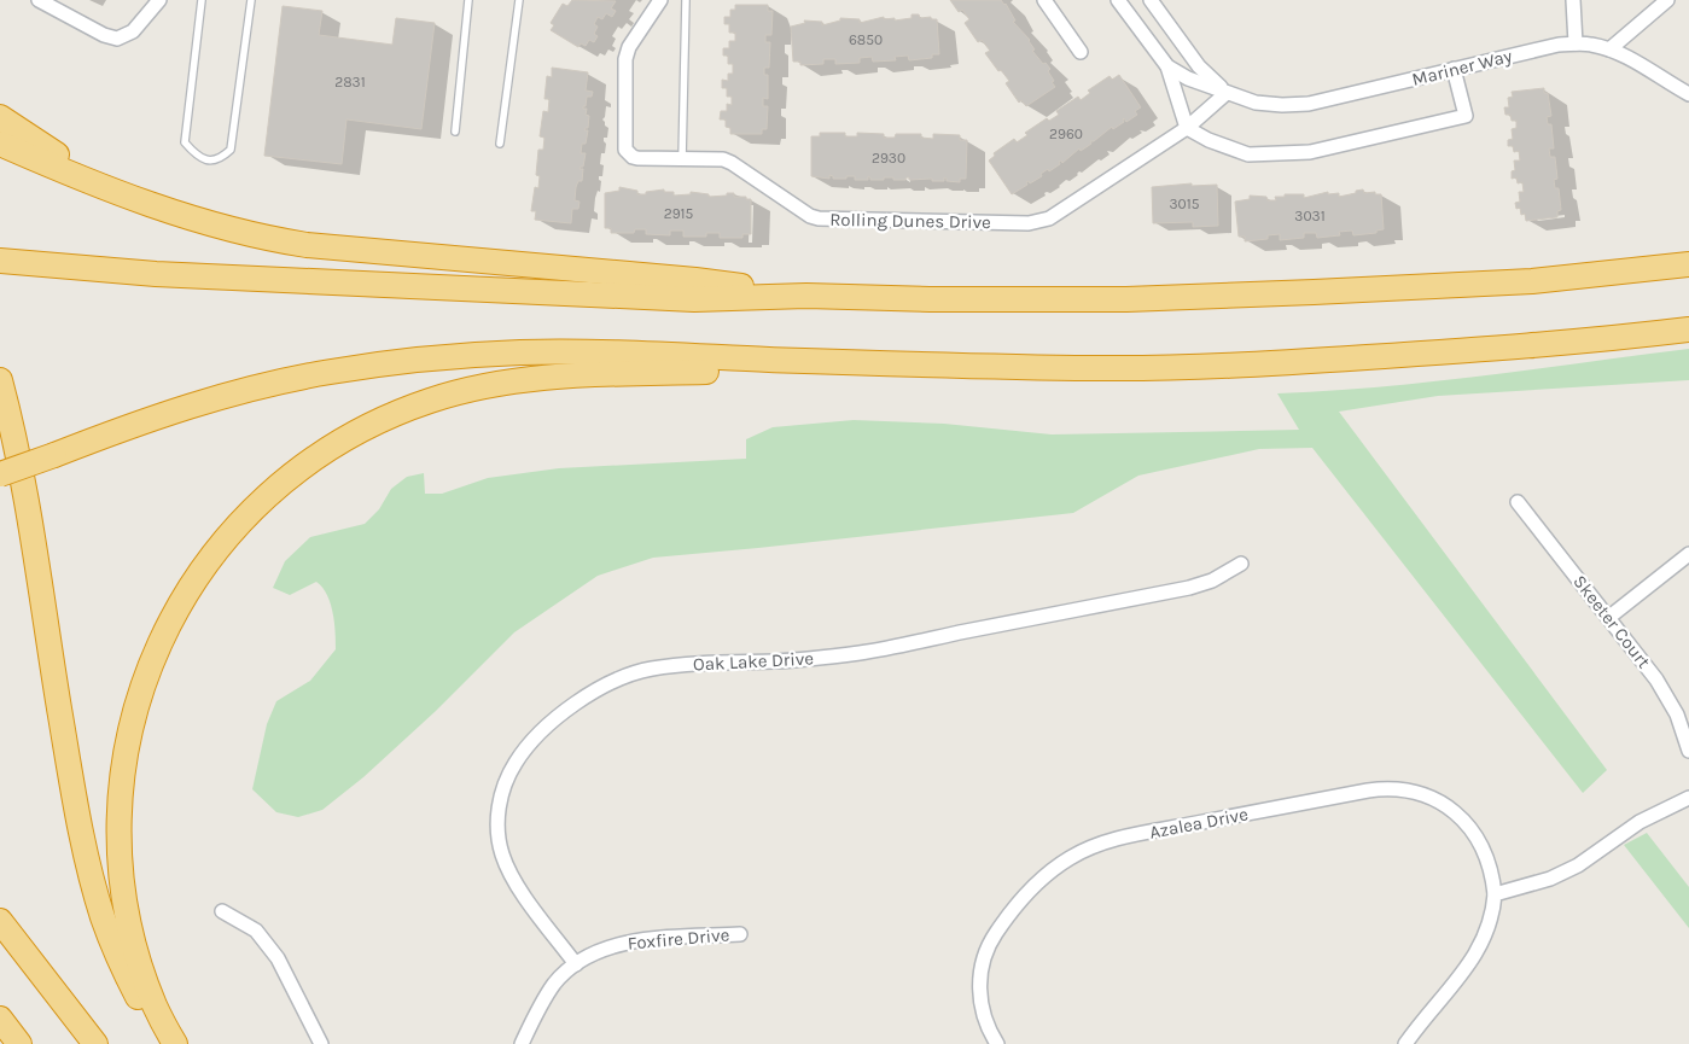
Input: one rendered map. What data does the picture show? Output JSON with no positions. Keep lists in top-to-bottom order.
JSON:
{
  "streets": {
    "street": [
      "Mariner Way",
      "Rolling Dunes Drive",
      "Skeeter Court",
      "Oak Lake Drive",
      "Azalea Drive",
      "Foxfire Drive"
    ]
  },
  "crossings": [
    ["Mariner Way", "Rolling Dunes Drive"],
    ["Oak Lake Drive", "Foxfire Drive"]
  ],
  "house_numbers": [
    "6850",
    "2831",
    "2960",
    "2930",
    "3015",
    "2915",
    "3031"
  ]
}
